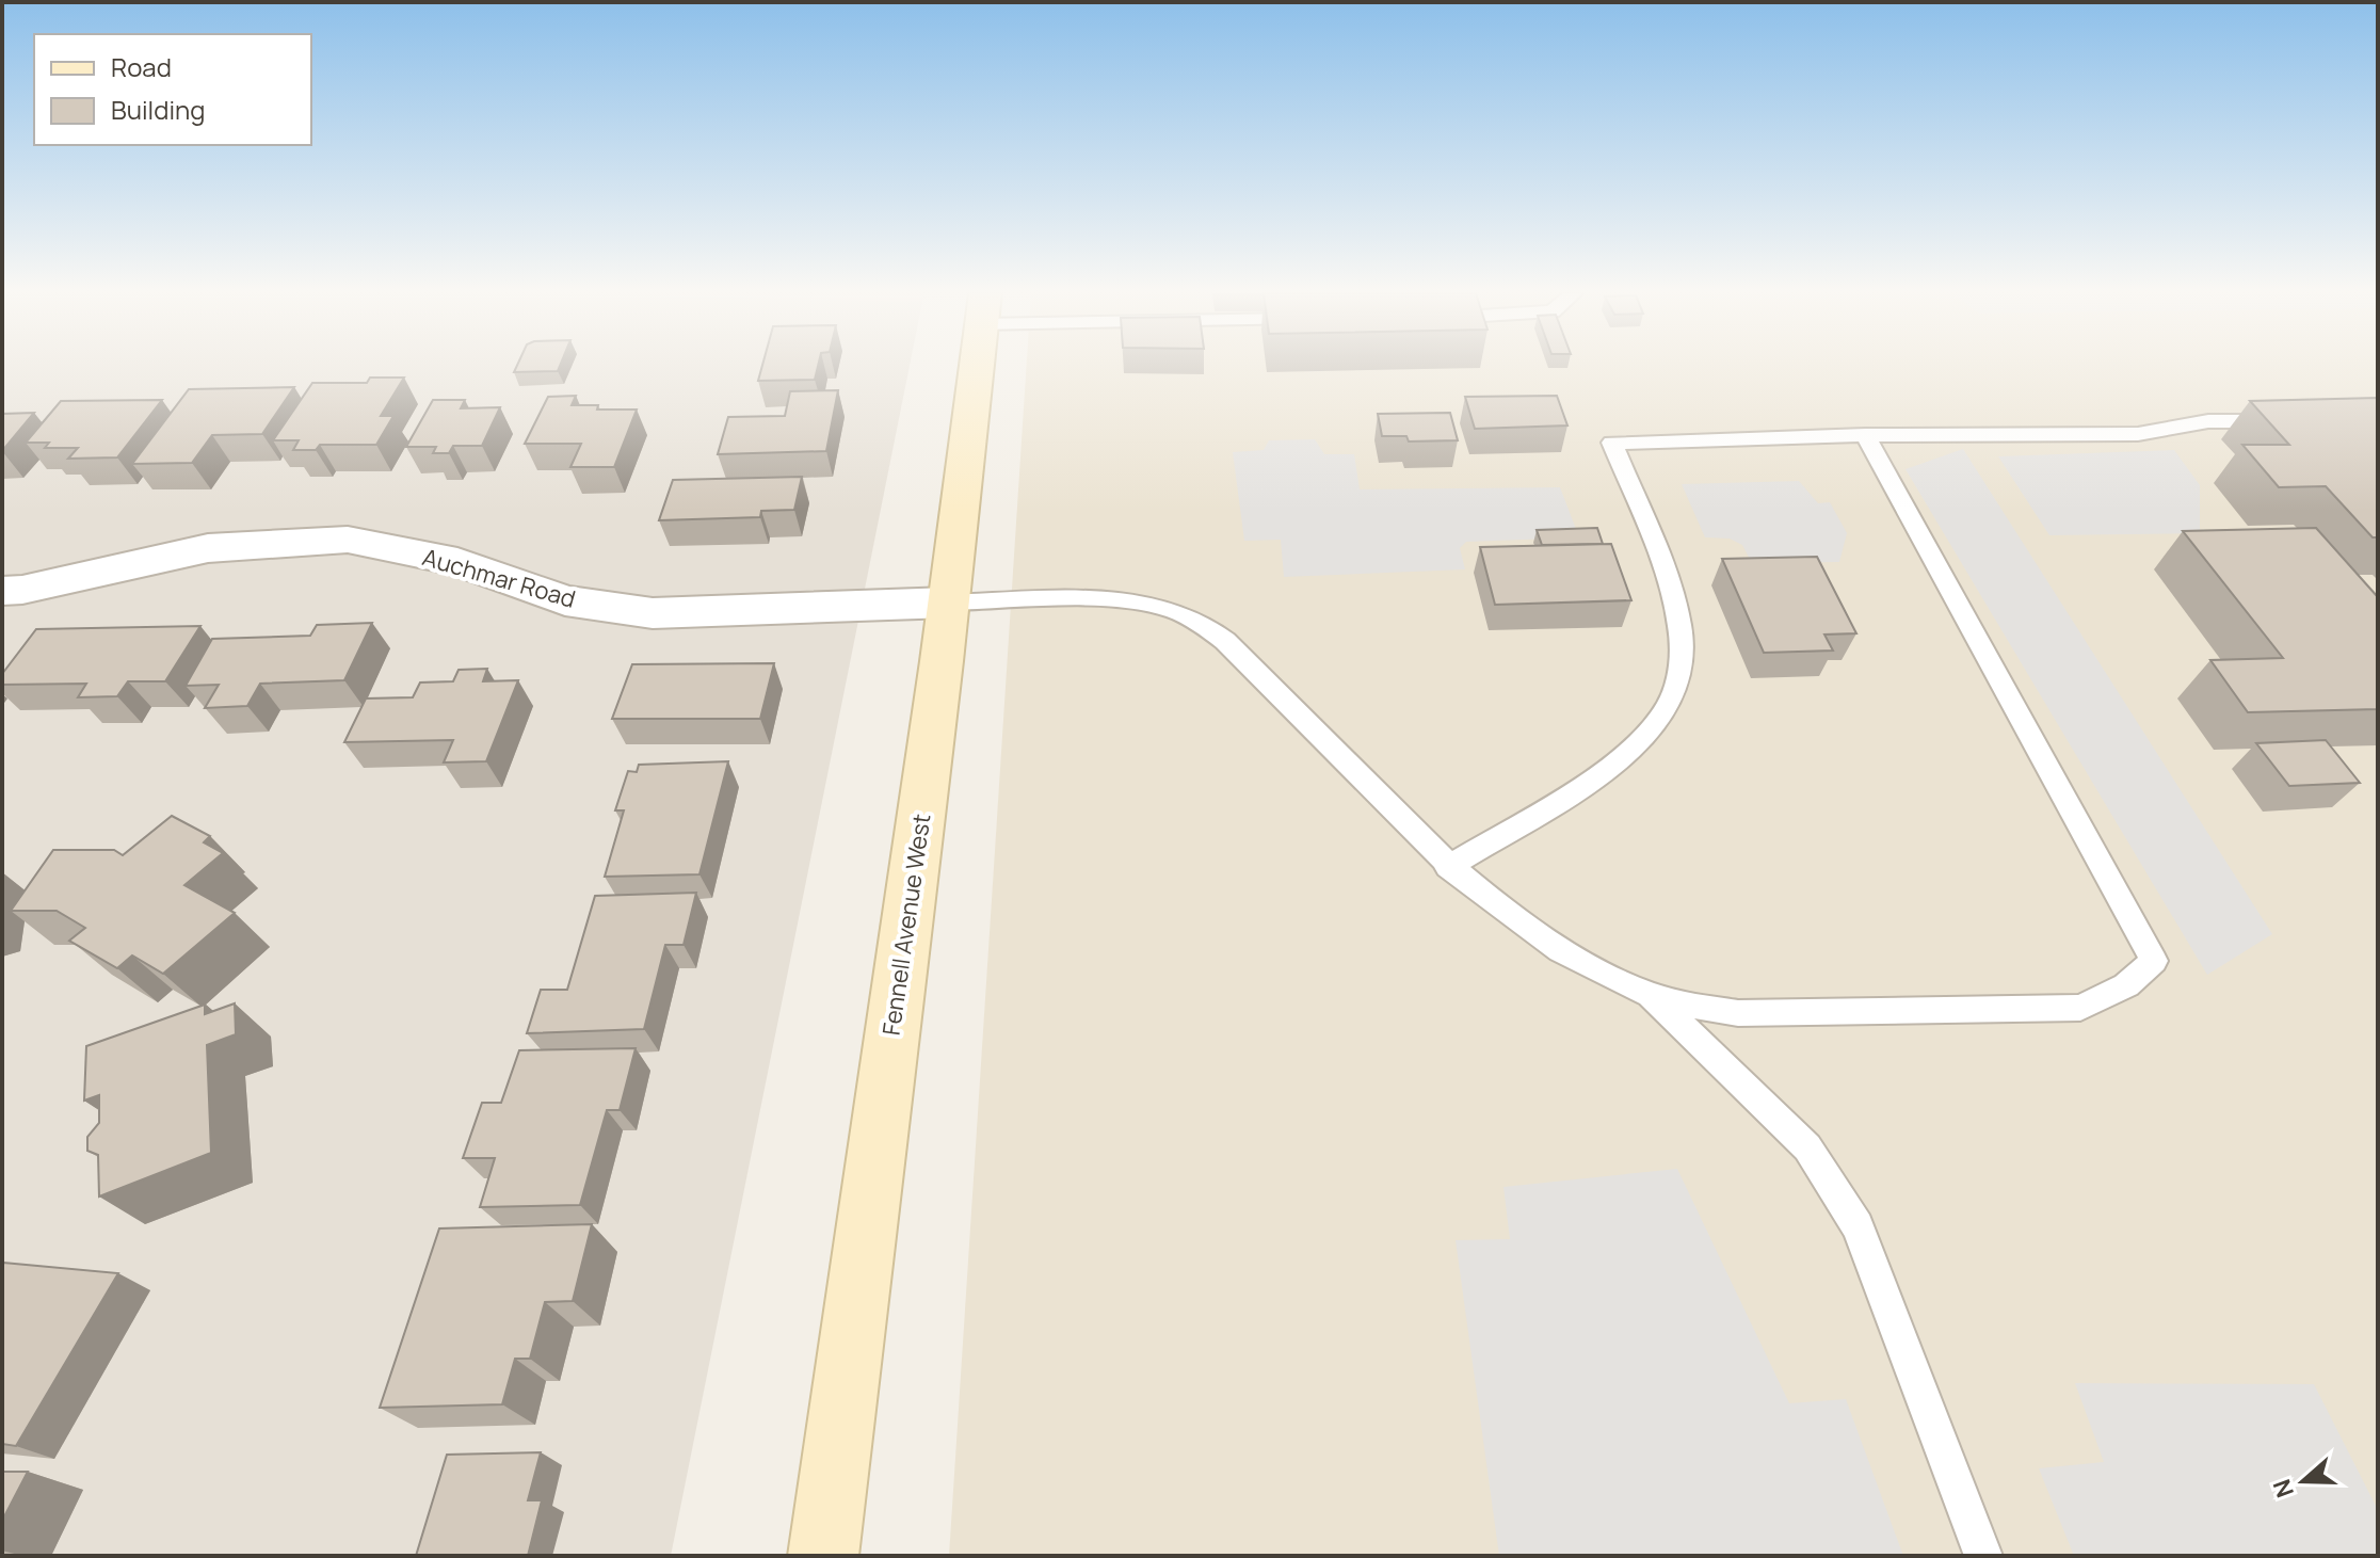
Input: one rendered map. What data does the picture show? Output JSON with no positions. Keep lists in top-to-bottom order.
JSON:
{
  "streets": {
    "main road": ["Fennell Avenue West"],
    "street": ["Auchmar Road"]
  },
  "crossings": [
    ["Auchmar Road", "Fennell Avenue West"]
  ],
  "legend": ["Road", "Building"],
  "north": "left"
}
